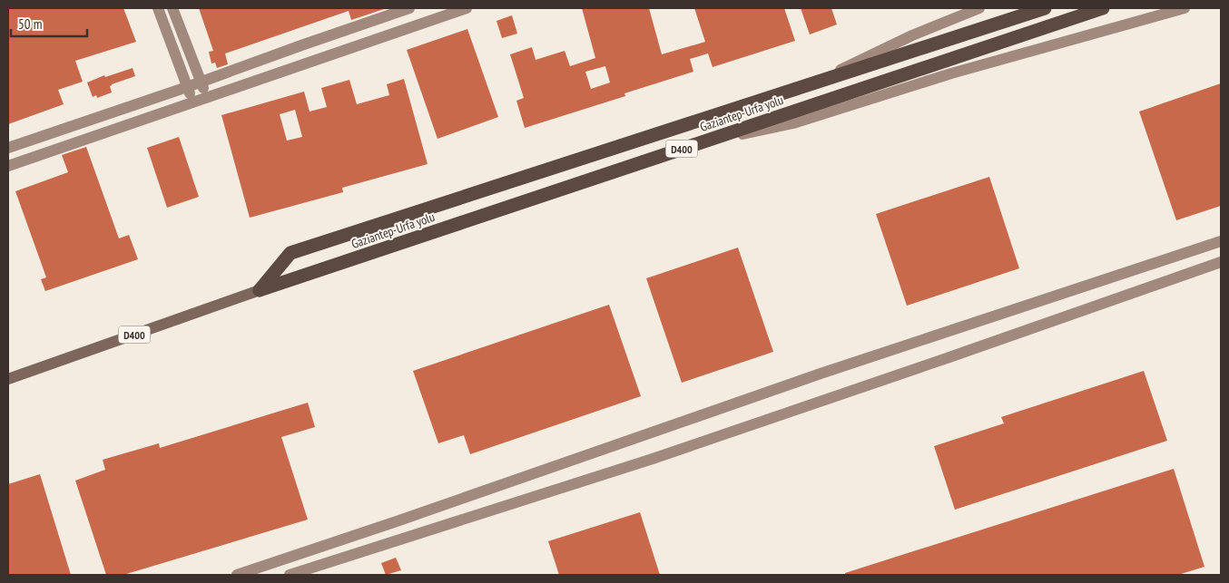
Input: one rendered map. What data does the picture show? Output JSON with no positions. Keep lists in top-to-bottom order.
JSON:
{
  "streets": {
    "highway": ["Gaziantep-Urfa yolu", "D400"]
  },
  "scale_bar": "50 m"
}
